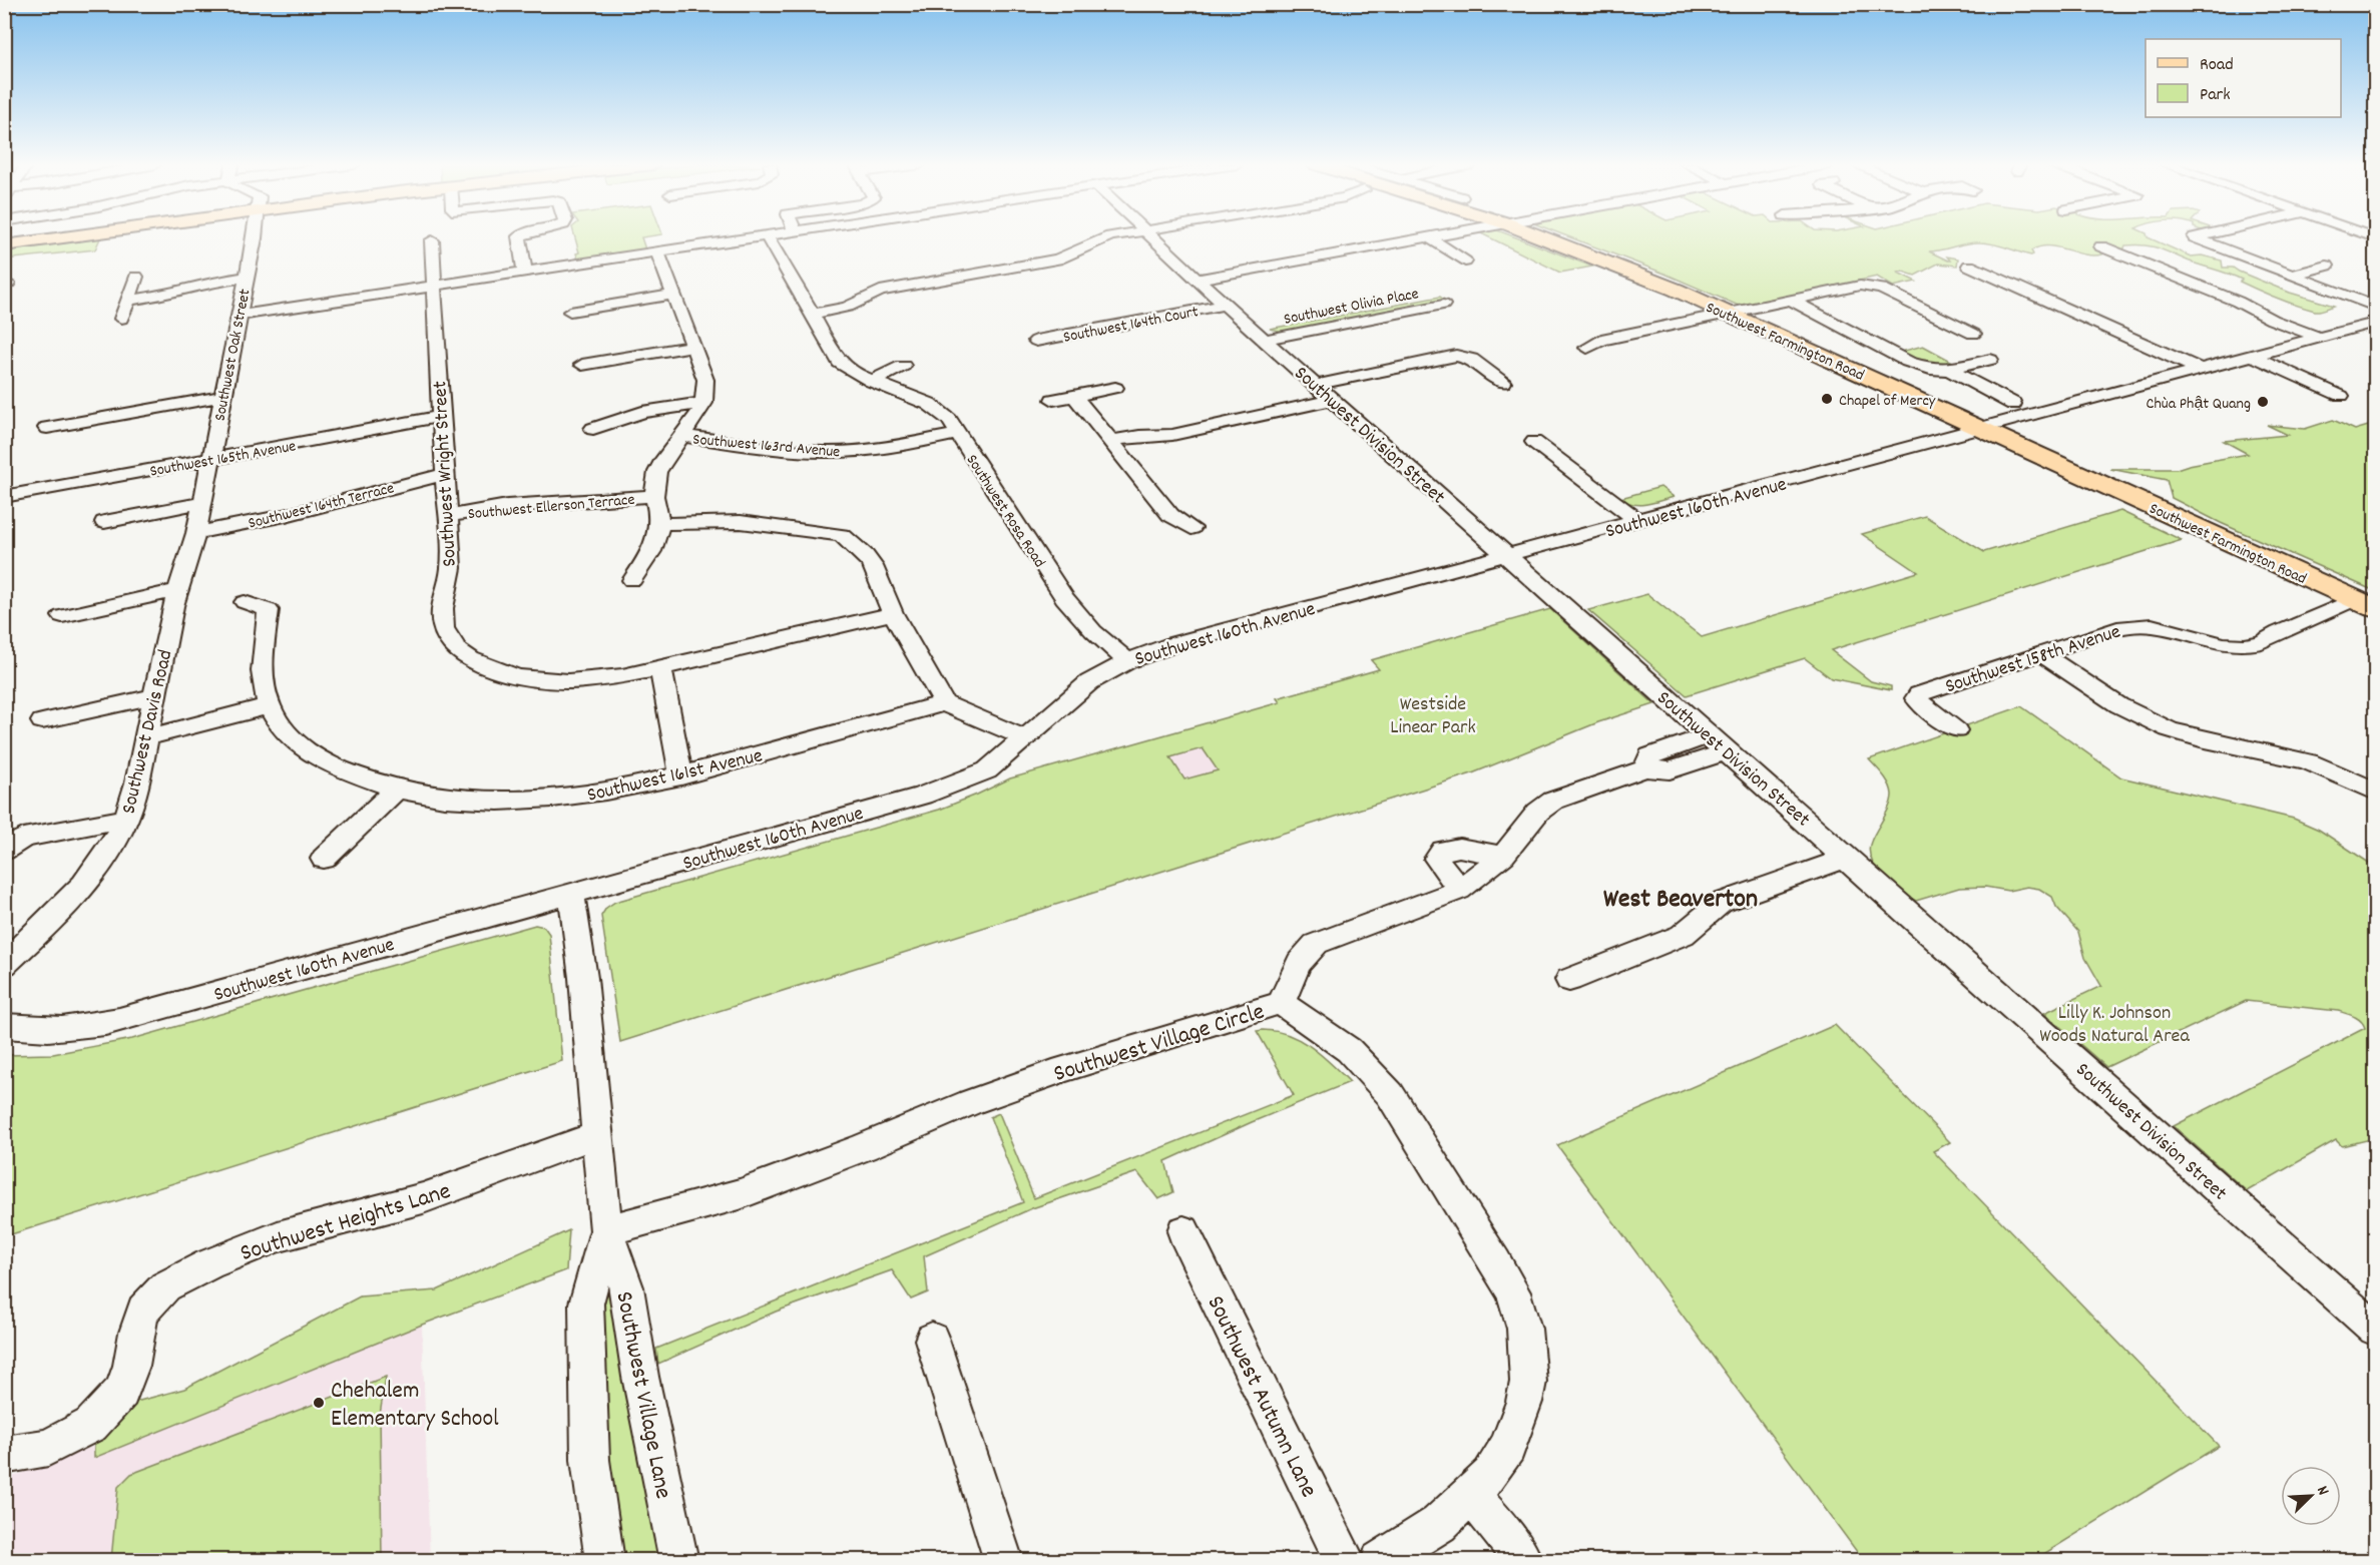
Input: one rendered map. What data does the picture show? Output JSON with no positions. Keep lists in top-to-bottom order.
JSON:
{
  "streets": {
    "main road": ["Southwest Farmington Road"],
    "street": [
      "Southwest Olivia Place",
      "Southwest 164th Court",
      "Southwest Oak Street",
      "Southwest Division Street",
      "Southwest 163rd Avenue",
      "Southwest 165th Avenue",
      "Southwest Wright Street",
      "Southwest 164th Terrace",
      "Southwest Ellerson Terrace",
      "Southwest 160th Avenue",
      "Southwest Rosa Road",
      "Southwest 158th Avenue",
      "Southwest Davis Road",
      "Southwest 161st Avenue",
      "Southwest Village Circle",
      "Southwest Heights Lane",
      "Southwest Village Lane",
      "Southwest Autumn Lane"
    ]
  },
  "crossings": [
    ["Southwest Olivia Place", "Southwest Division Street"],
    ["Southwest 164th Court", "Southwest Division Street"],
    ["Southwest Farmington Road", "Southwest 160th Avenue"],
    ["Southwest Farmington Road", "Southwest 158th Avenue"],
    ["Southwest Oak Street", "Southwest 165th Avenue"],
    ["Southwest Oak Street", "Southwest Davis Road"],
    ["Southwest Division Street", "Southwest 160th Avenue"],
    ["Southwest 163rd Avenue", "Southwest Rosa Road"],
    ["Southwest 165th Avenue", "Southwest Wright Street"],
    ["Southwest 165th Avenue", "Southwest Davis Road"],
    ["Southwest Wright Street", "Southwest 164th Terrace"],
    ["Southwest Wright Street", "Southwest Ellerson Terrace"],
    ["Southwest 164th Terrace", "Southwest Davis Road"],
    ["Southwest 160th Avenue", "Southwest Rosa Road"],
    ["Southwest 160th Avenue", "Southwest Village Lane"],
    ["Southwest Village Circle", "Southwest Village Lane"],
    ["Southwest Heights Lane", "Southwest Village Lane"]
  ],
  "districts": ["West Beaverton"],
  "parks": ["Westside Linear Park", "Lilly K. Johnson Woods Natural Area"],
  "places": ["Chapel of Mercy", "Chùa Phật Quang", "Chehalem Elementary School"],
  "legend": ["Road", "Park"],
  "north": "top right"
}
